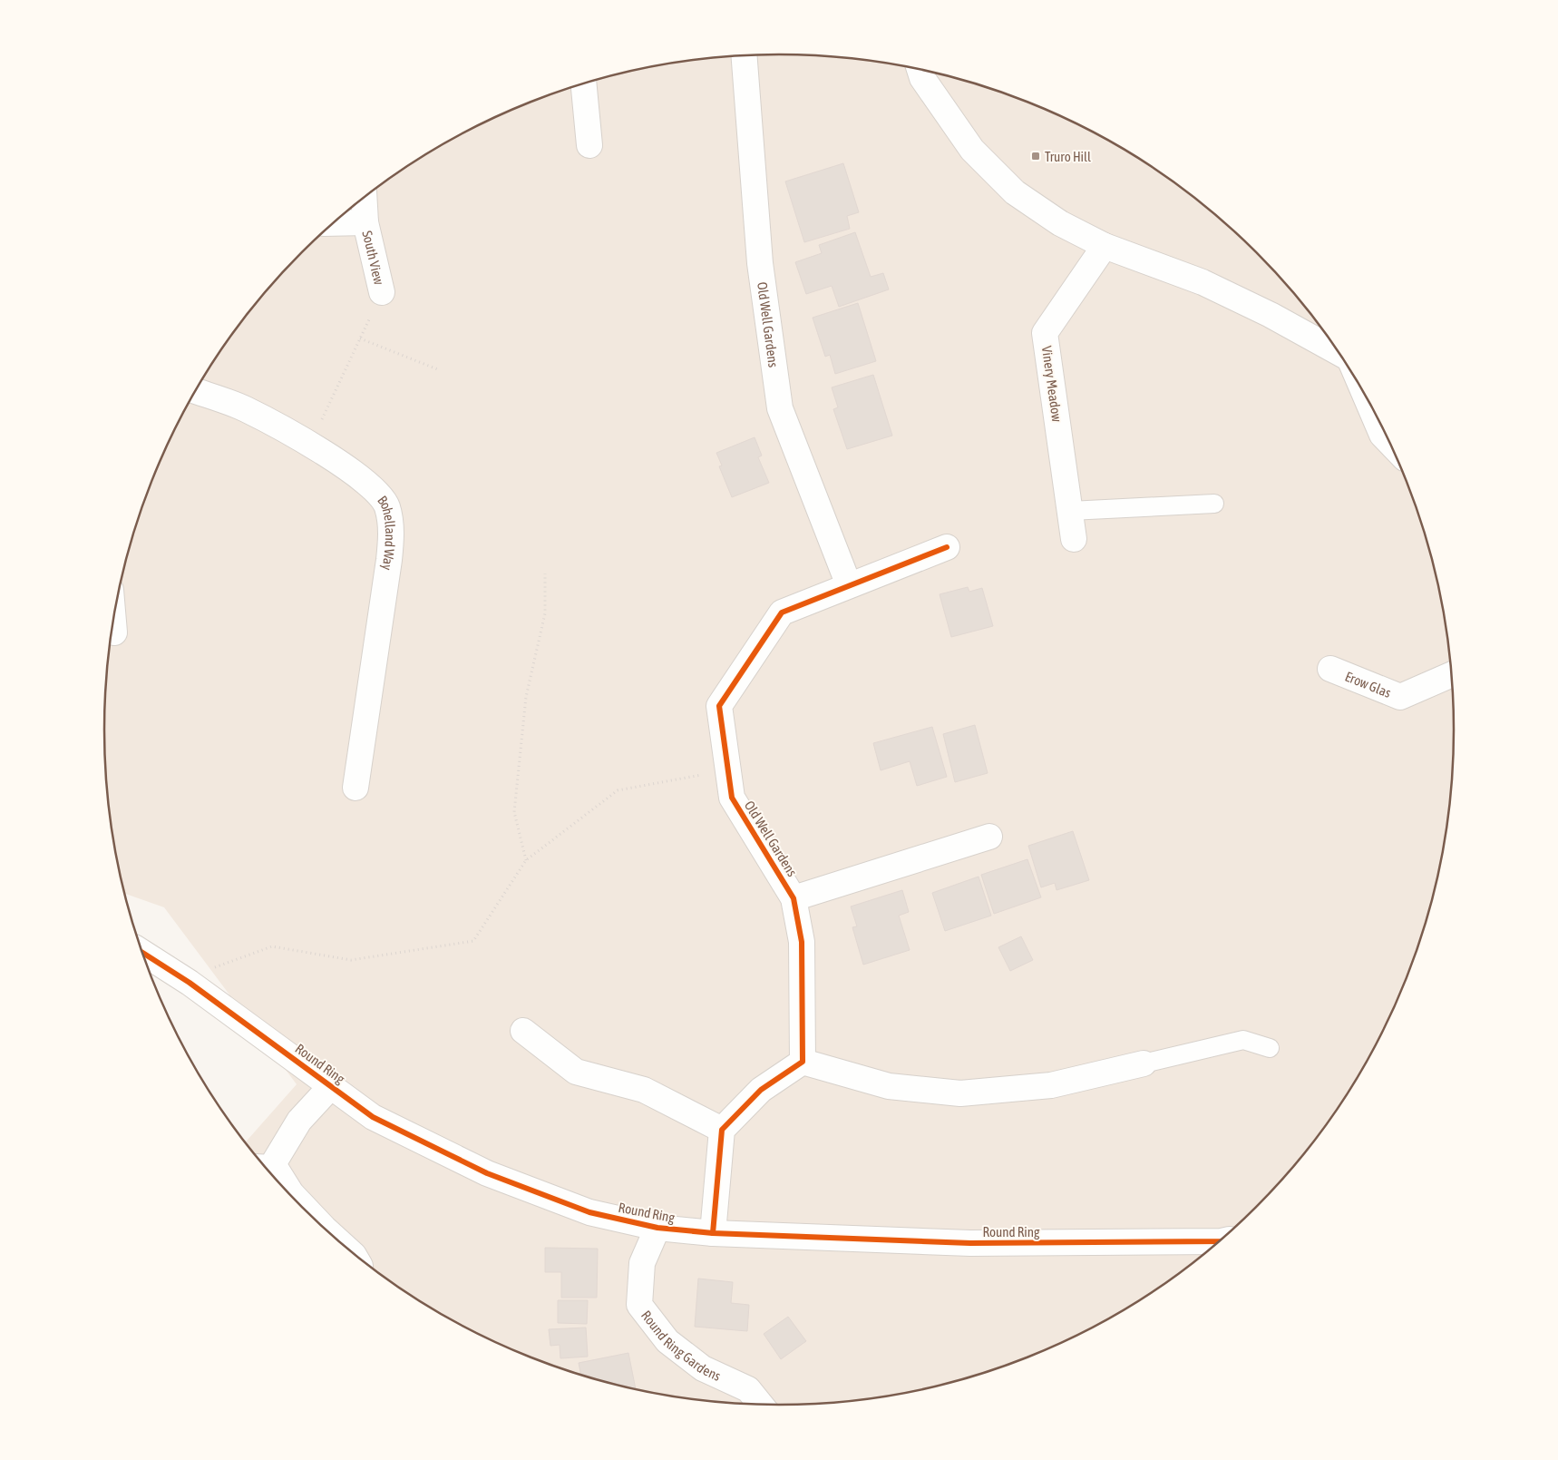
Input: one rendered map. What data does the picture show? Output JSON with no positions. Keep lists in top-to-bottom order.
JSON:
{
  "streets": {
    "street": [
      "South View",
      "Old Well Gardens",
      "Vinery Meadow",
      "Bohelland Way",
      "Erow Glas",
      "Round Ring",
      "Round Ring Gardens"
    ]
  },
  "crossings": [
    ["Round Ring", "Round Ring Gardens"]
  ],
  "places": {
    "transit": ["Truro Hill"]
  }
}
